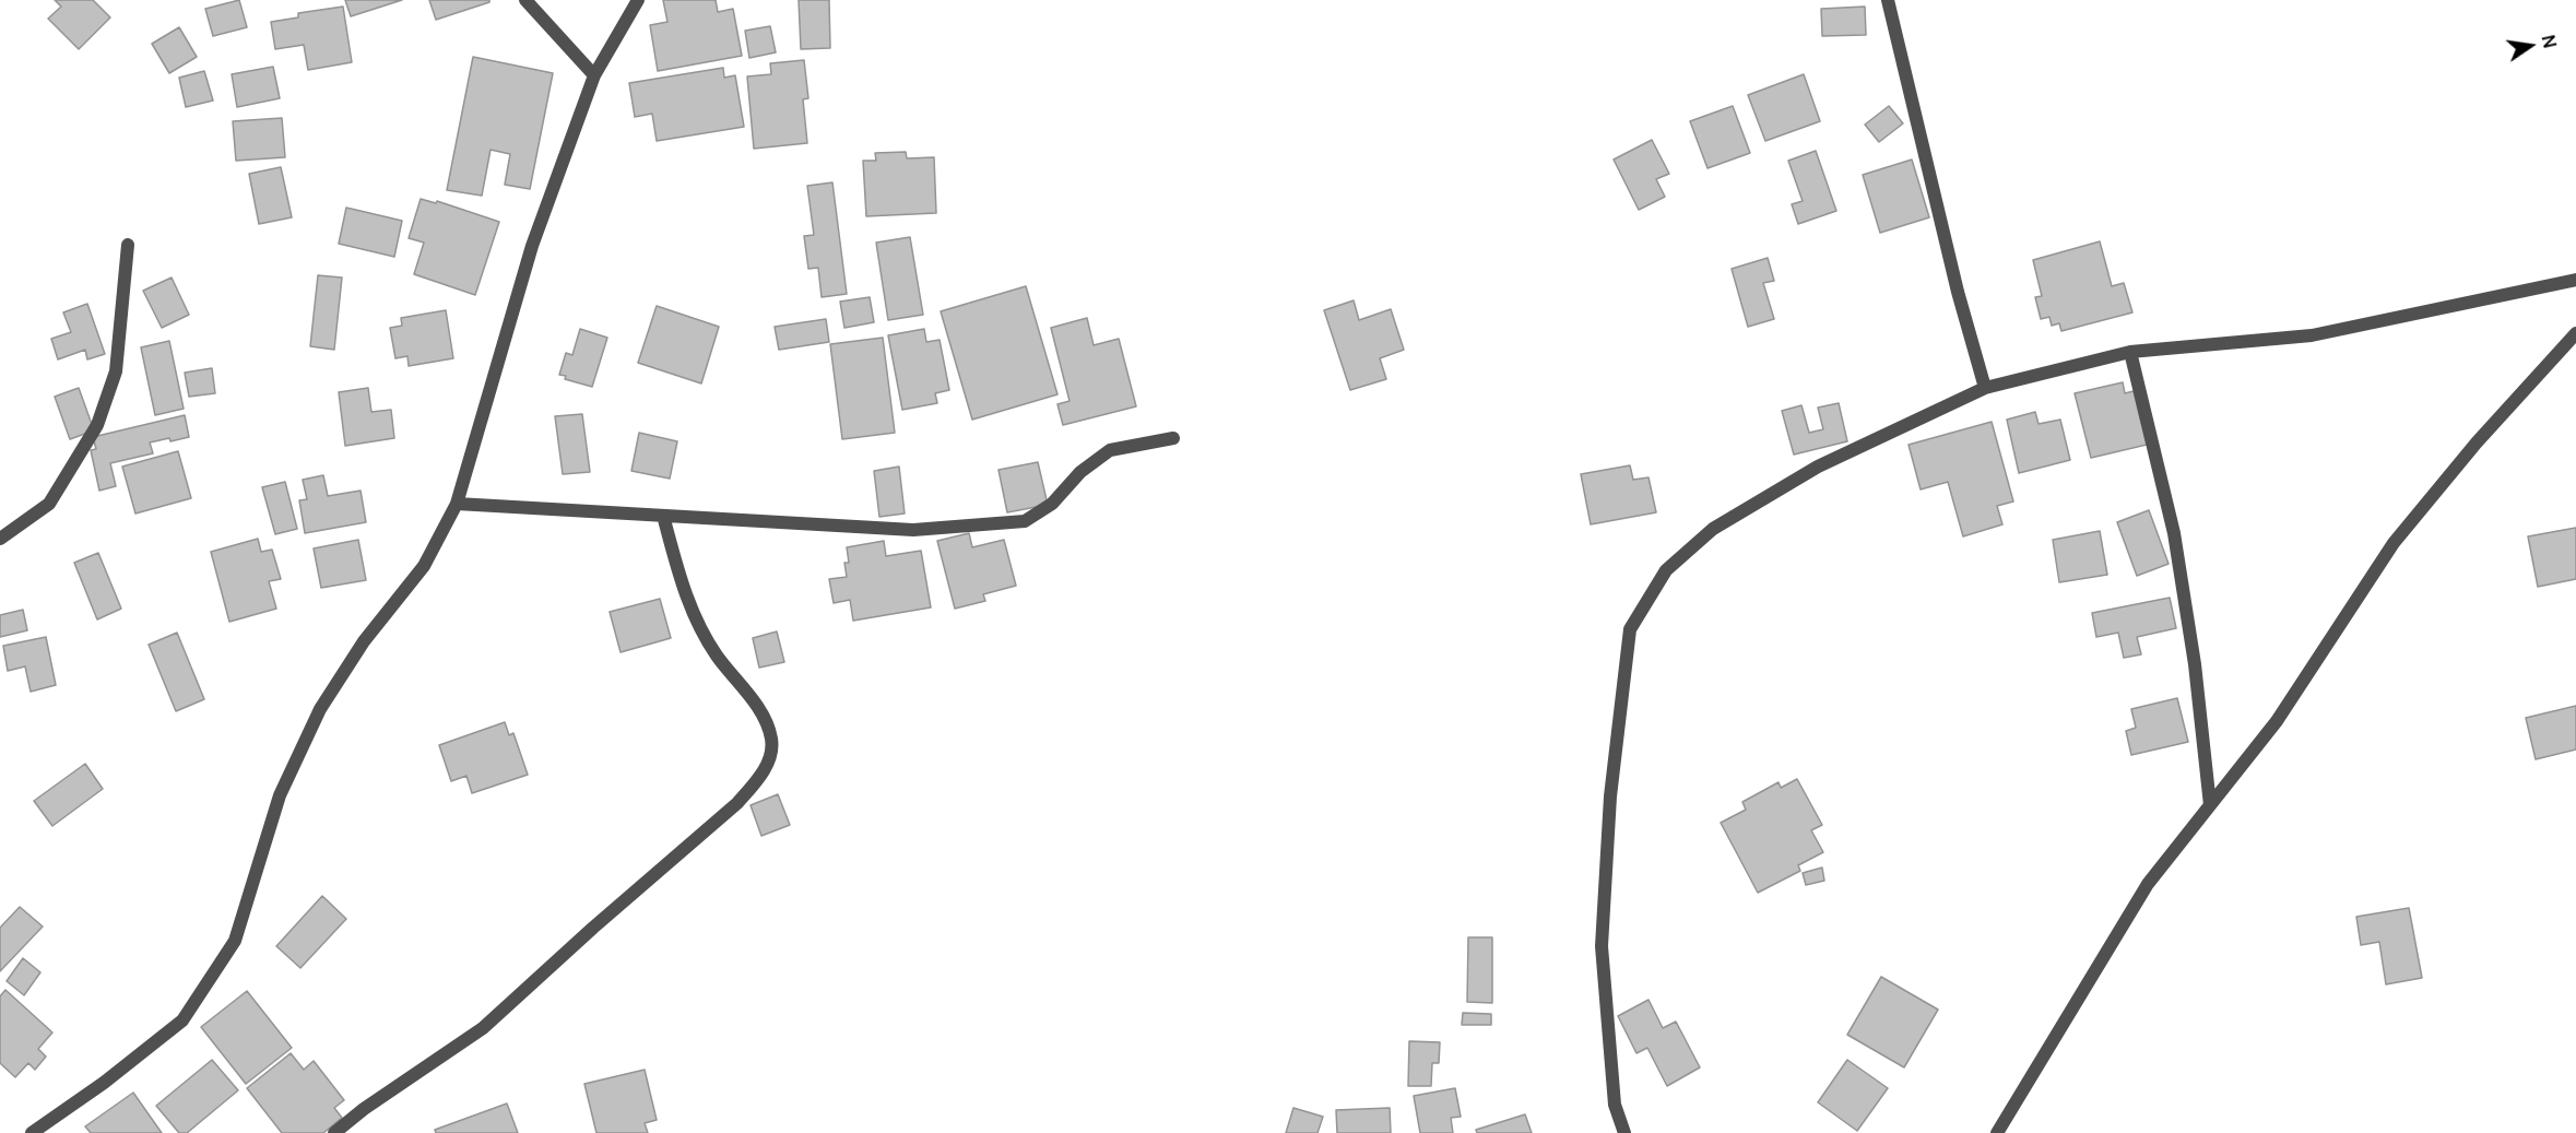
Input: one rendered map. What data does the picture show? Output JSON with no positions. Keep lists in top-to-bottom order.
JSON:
{
  "north": "right"
}
